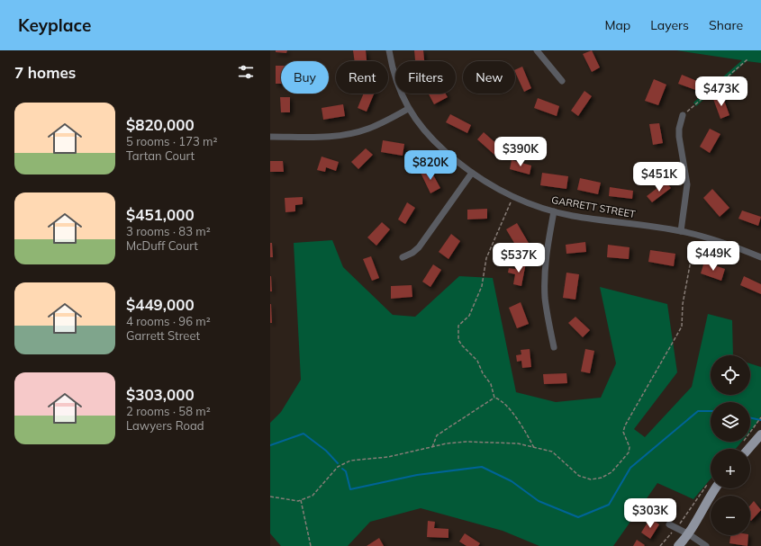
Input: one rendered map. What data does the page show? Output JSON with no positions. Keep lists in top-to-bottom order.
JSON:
{
  "streets": {
    "street": ["GARRETT STREET"]
  },
  "page": {
    "header": "Keyplace",
    "nav": ["Map", "Layers", "Share"],
    "heading": "7 homes",
    "chip": [
      "Buy",
      "Rent",
      "Filters",
      "New"
    ],
    "price": [
      "$473K",
      "$390K",
      "$820K",
      "$451K",
      "$449K",
      "$537K",
      "$303K"
    ],
    "list": [
      {
        "name": "$820,000",
        "note": "5 rooms · 173 m² · Tartan Court"
      },
      {
        "name": "$451,000",
        "note": "3 rooms · 83 m² · McDuff Court"
      },
      {
        "name": "$449,000",
        "note": "4 rooms · 96 m² · Garrett Street"
      },
      {
        "name": "$303,000",
        "note": "2 rooms · 58 m² · Lawyers Road"
      }
    ],
    "map_buttons": ["+", "−"]
  }
}
